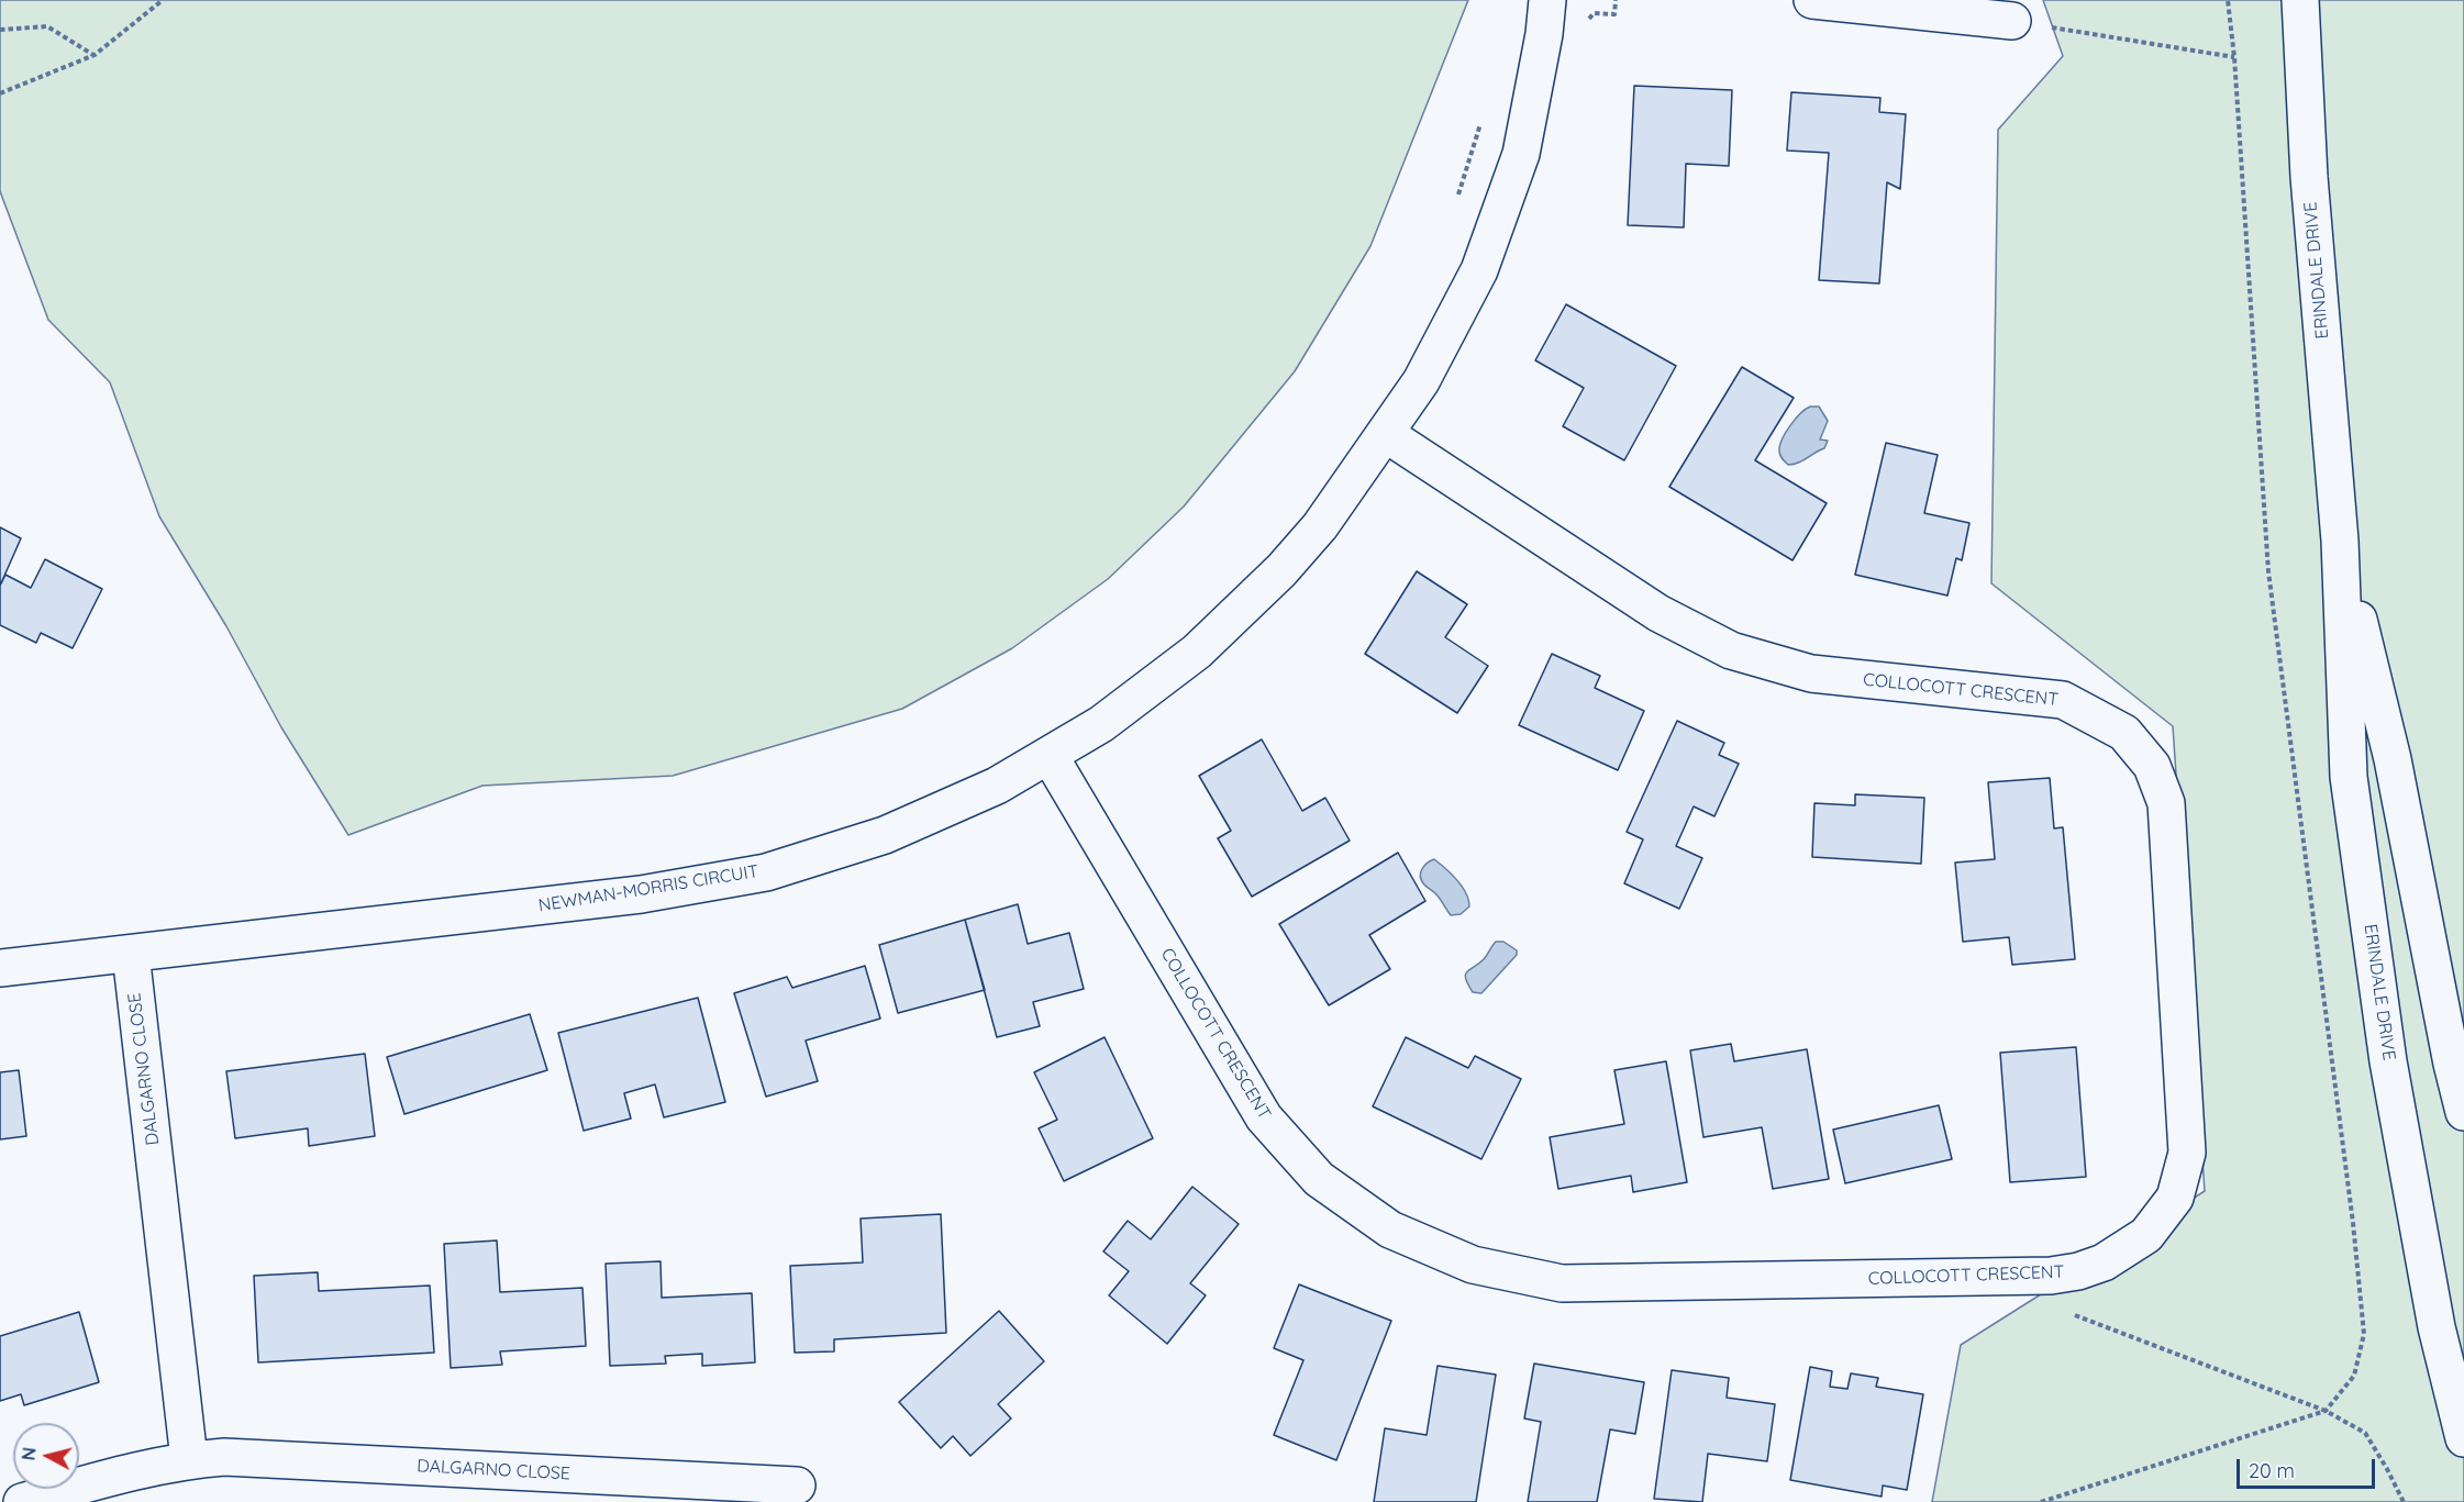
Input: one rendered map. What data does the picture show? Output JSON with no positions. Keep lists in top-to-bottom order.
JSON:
{
  "streets": {
    "street": [
      "ERINDALE DRIVE",
      "COLLOCOTT CRESCENT",
      "NEWMAN-MORRIS CIRCUIT",
      "DALGARNO CLOSE"
    ]
  },
  "crossings": [
    ["COLLOCOTT CRESCENT", "NEWMAN-MORRIS CIRCUIT"],
    ["NEWMAN-MORRIS CIRCUIT", "DALGARNO CLOSE"]
  ],
  "scale_bar": "20 m",
  "north": "left"
}
